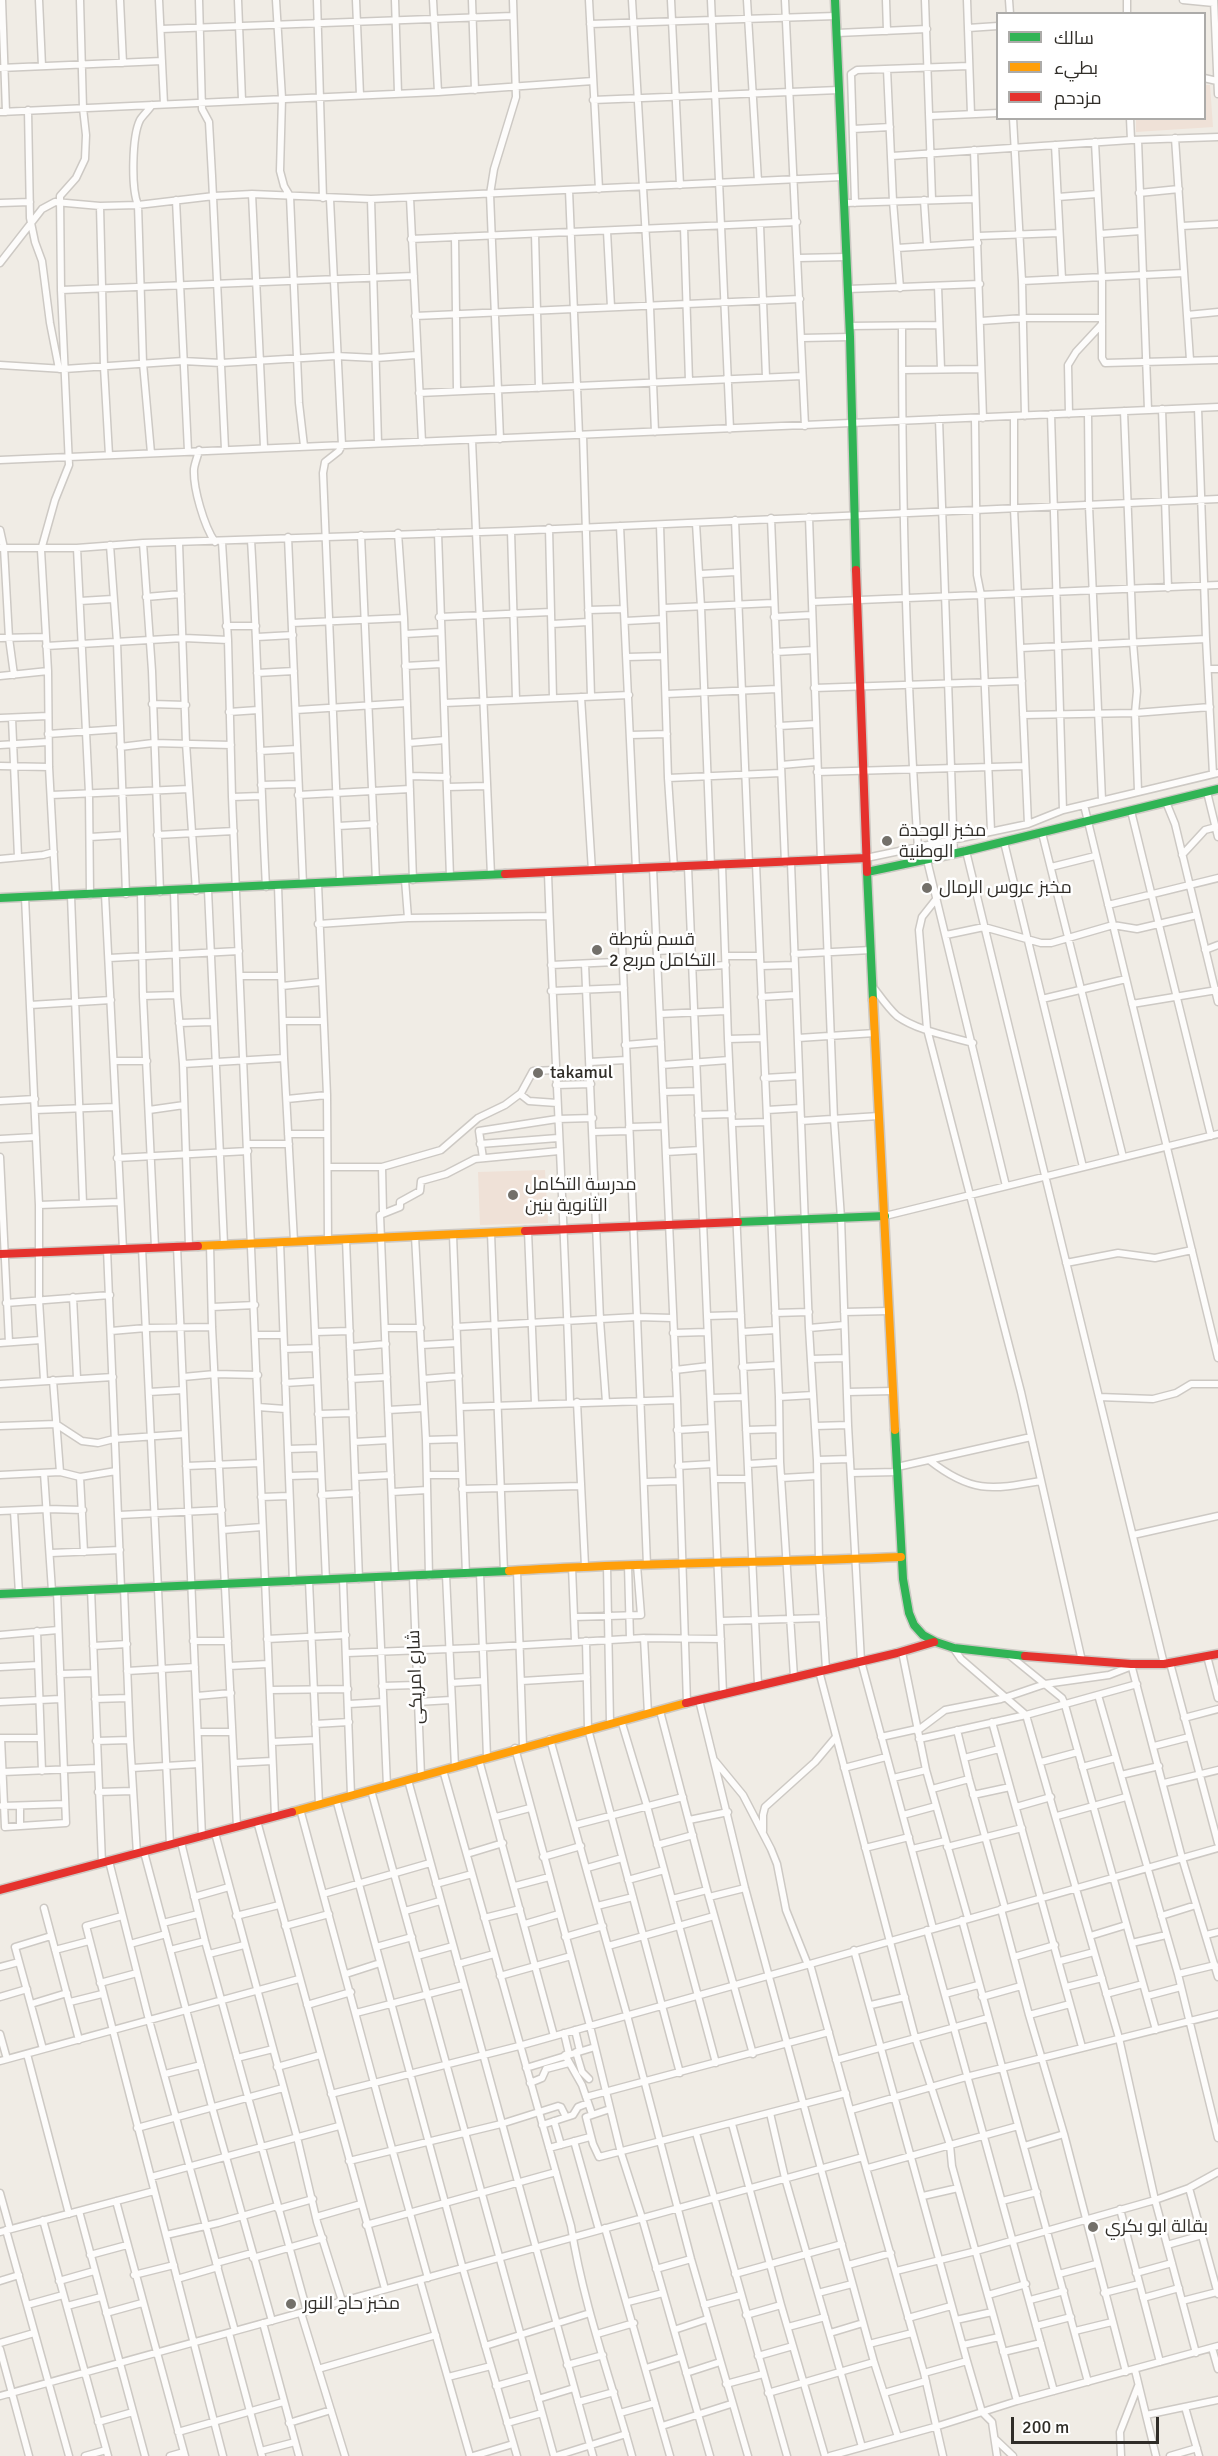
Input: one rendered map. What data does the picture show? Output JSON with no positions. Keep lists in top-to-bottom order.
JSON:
{
  "streets": {
    "street": ["شارع امريكى"]
  },
  "places": [
    "مخبز الوحدة الوطنية",
    "مخبز عروس الرمال",
    "قسم شرطة التكامل مربع 2",
    "takamul",
    "مدرسة التكامل الثانوية بنين",
    "بقالة ابو بكري",
    "مخبز حاج النور"
  ],
  "legend": ["سالك", "بطيء", "مزدحم"],
  "scale_bar": "200 m"
}
